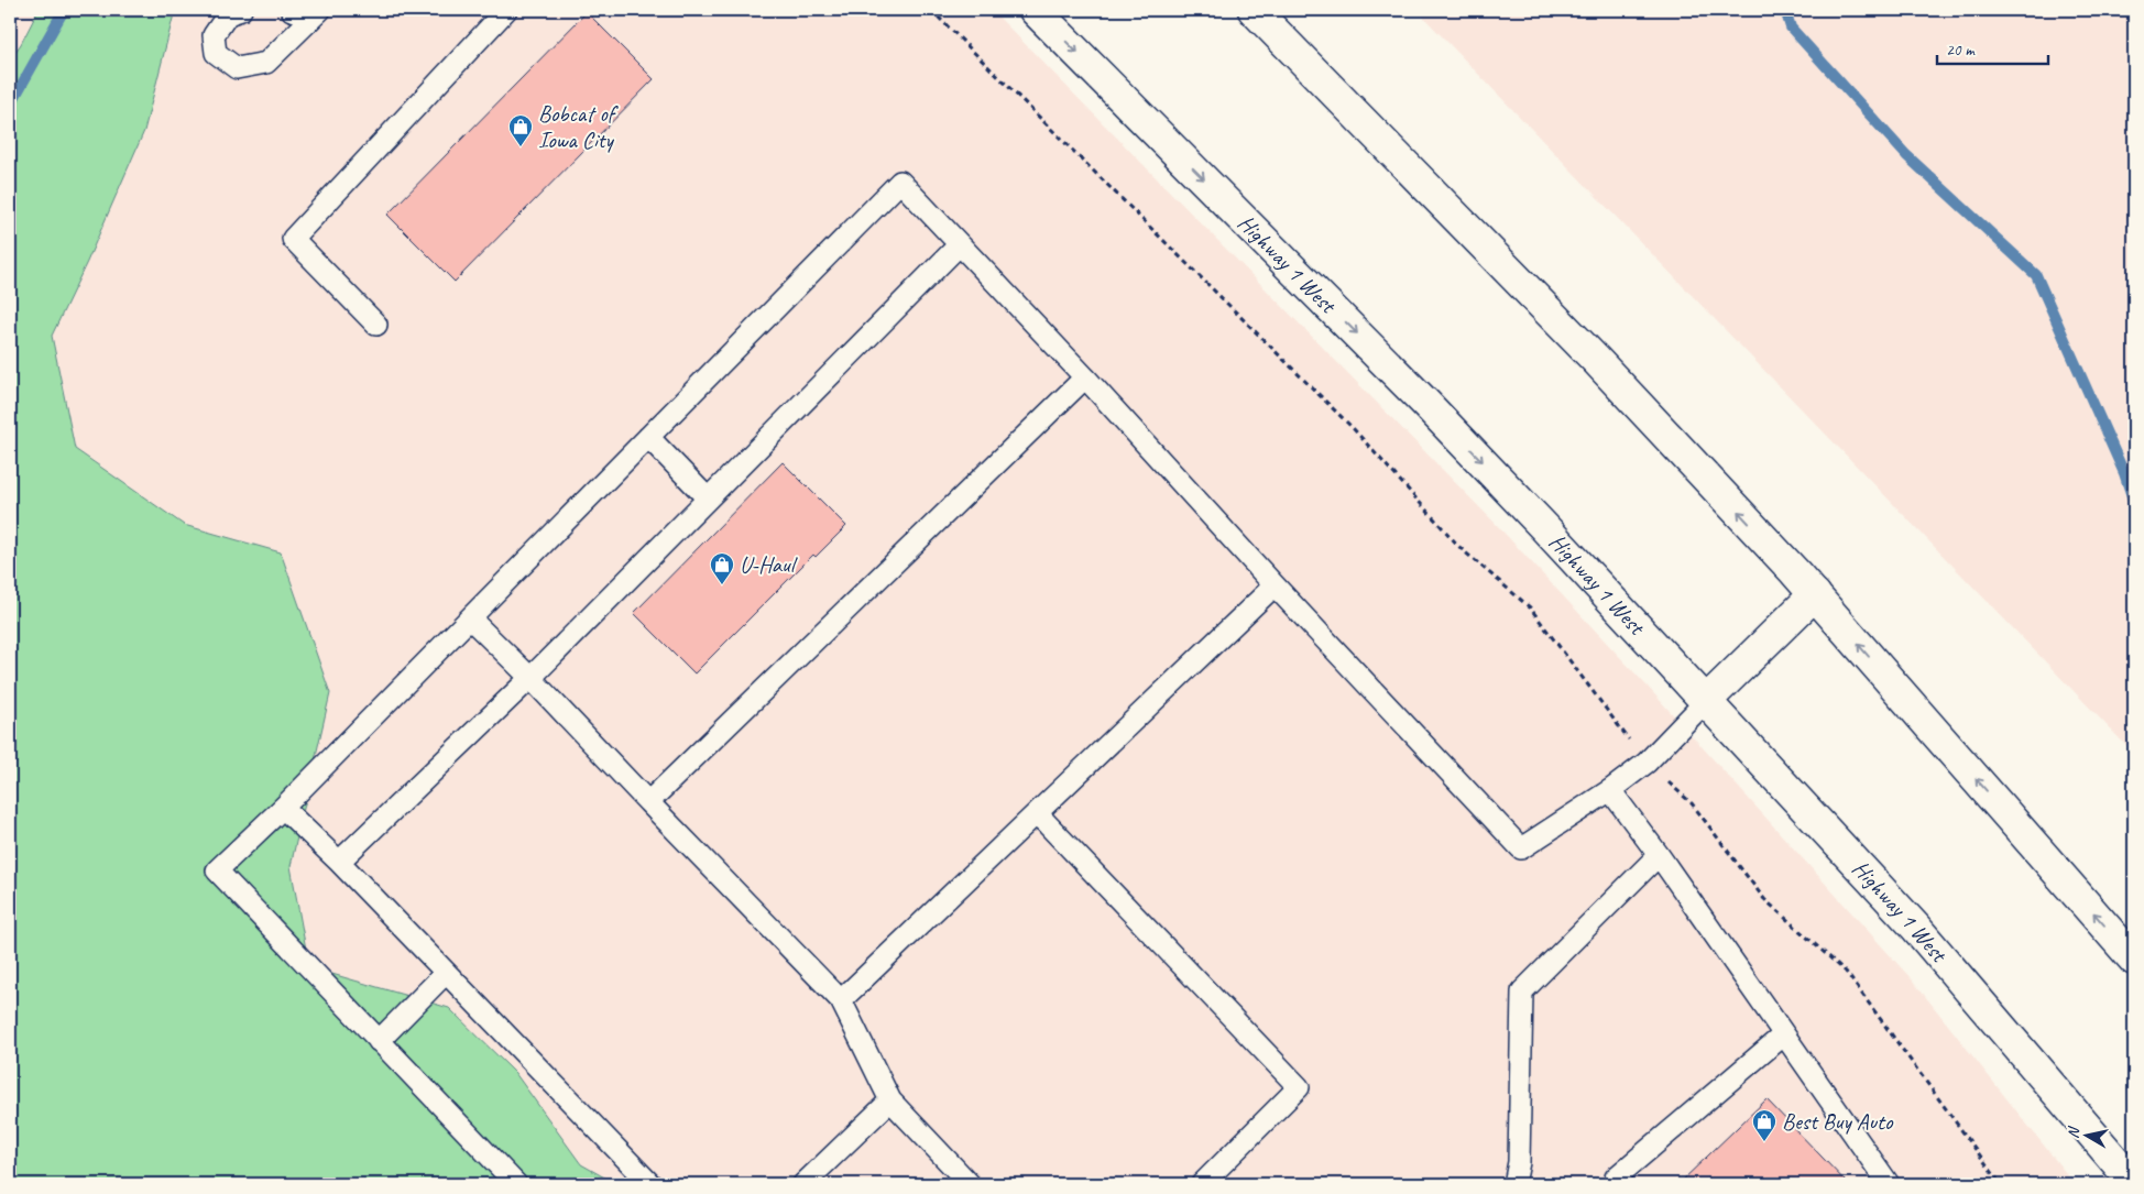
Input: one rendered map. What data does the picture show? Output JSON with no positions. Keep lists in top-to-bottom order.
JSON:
{
  "streets": {
    "main road": ["Highway 1 West"]
  },
  "places": {
    "shop": ["Bobcat of Iowa City", "U-Haul", "Best Buy Auto"]
  },
  "scale_bar": "20 m",
  "north": "left"
}
